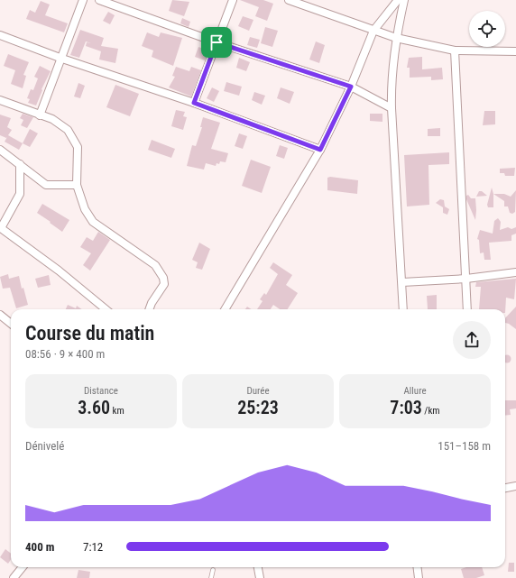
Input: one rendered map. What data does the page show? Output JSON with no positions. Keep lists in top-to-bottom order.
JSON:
{
  "page": {
    "heading": ["Course du matin", "08:56 · 9 × 400 m"],
    "stats": [
      ["Distance", "3.60 km"],
      ["Durée", "25:23"],
      ["Allure", "7:03 /km"]
    ],
    "chart": ["Dénivelé", "151–158 m"],
    "list": [
      {
        "name": "400 m",
        "note": "7:12"
      }
    ]
  }
}
